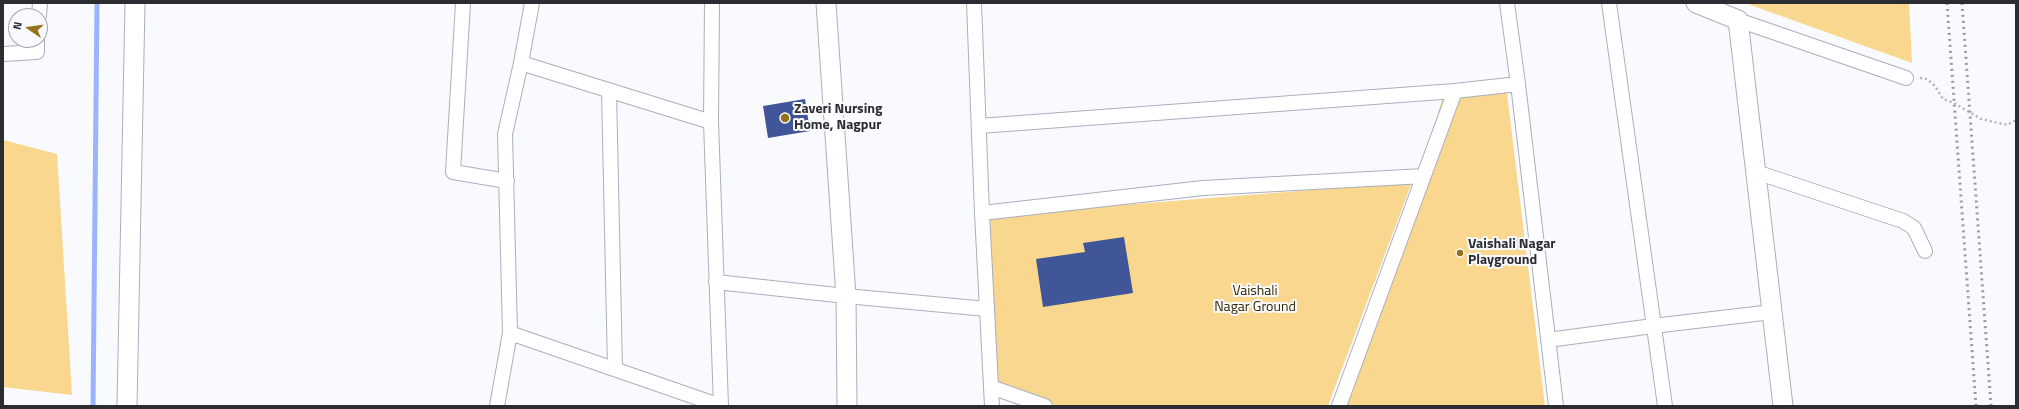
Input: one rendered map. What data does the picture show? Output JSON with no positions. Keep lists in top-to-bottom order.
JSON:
{
  "parks": ["Vaishali Nagar Ground"],
  "places": ["Zaveri Nursing Home, Nagpur", "Vaishali Nagar Playground"],
  "north": "left"
}
